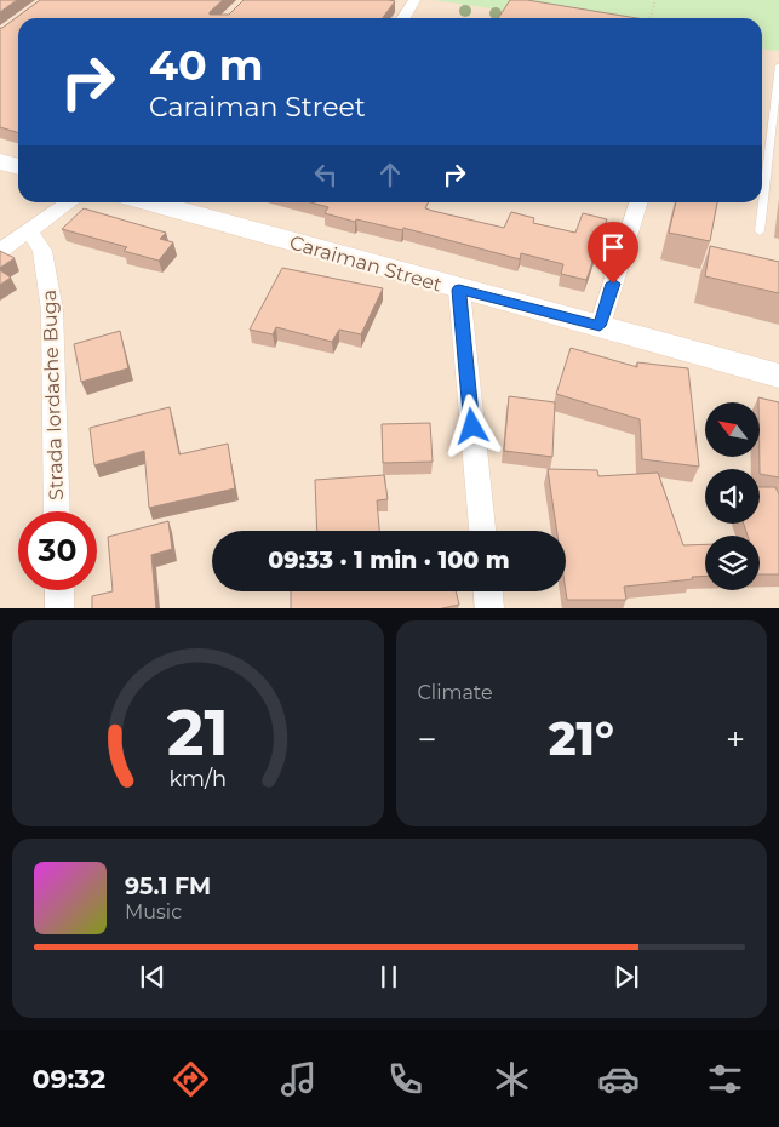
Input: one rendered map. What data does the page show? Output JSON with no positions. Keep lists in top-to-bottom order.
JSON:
{
  "streets": {
    "main road": ["Caraiman Street"],
    "street": ["Strada Iordache Buga"]
  },
  "north": "top left",
  "page": {
    "turn": ["40 m", "Caraiman Street"],
    "limit": "30",
    "trip": "09:33 · 1 min · 100 m",
    "tile": "Climate",
    "heat": ["−", "21°", "+"],
    "song": ["95.1 FM", "Music"],
    "tabs": "09:32",
    "gauge": ["21", "km/h"]
  }
}
